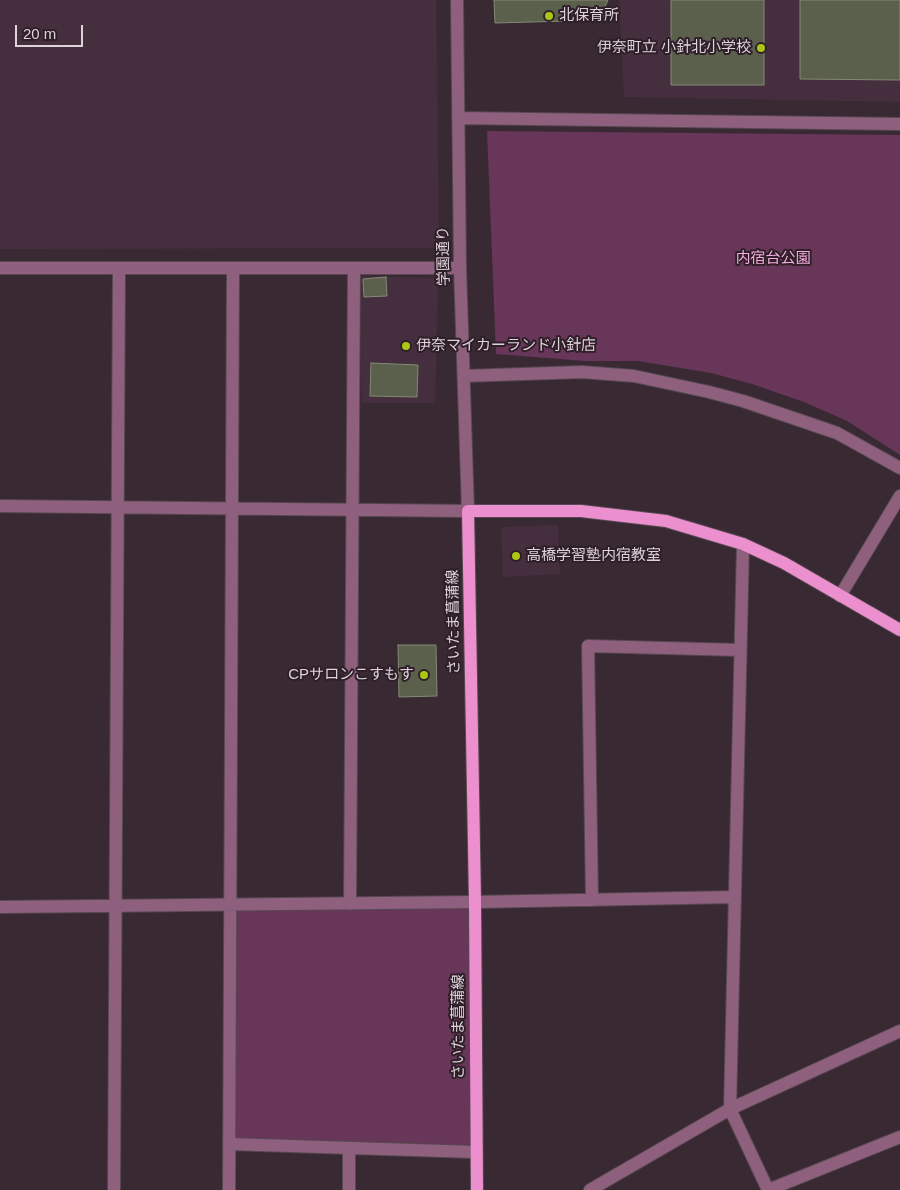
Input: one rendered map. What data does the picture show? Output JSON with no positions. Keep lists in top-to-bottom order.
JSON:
{
  "streets": {
    "main road": ["さいたま菖蒲線"],
    "street": ["学園通り"]
  },
  "crossings": [
    ["学園通り", "さいたま菖蒲線"]
  ],
  "parks": ["内宿台公園"],
  "places": [
    "北保育所",
    "伊奈町立 小針北小学校",
    "伊奈マイカーランド小針店",
    "高橋学習塾内宿教室",
    "CPサロンこすもす"
  ],
  "scale_bar": "20 m"
}
